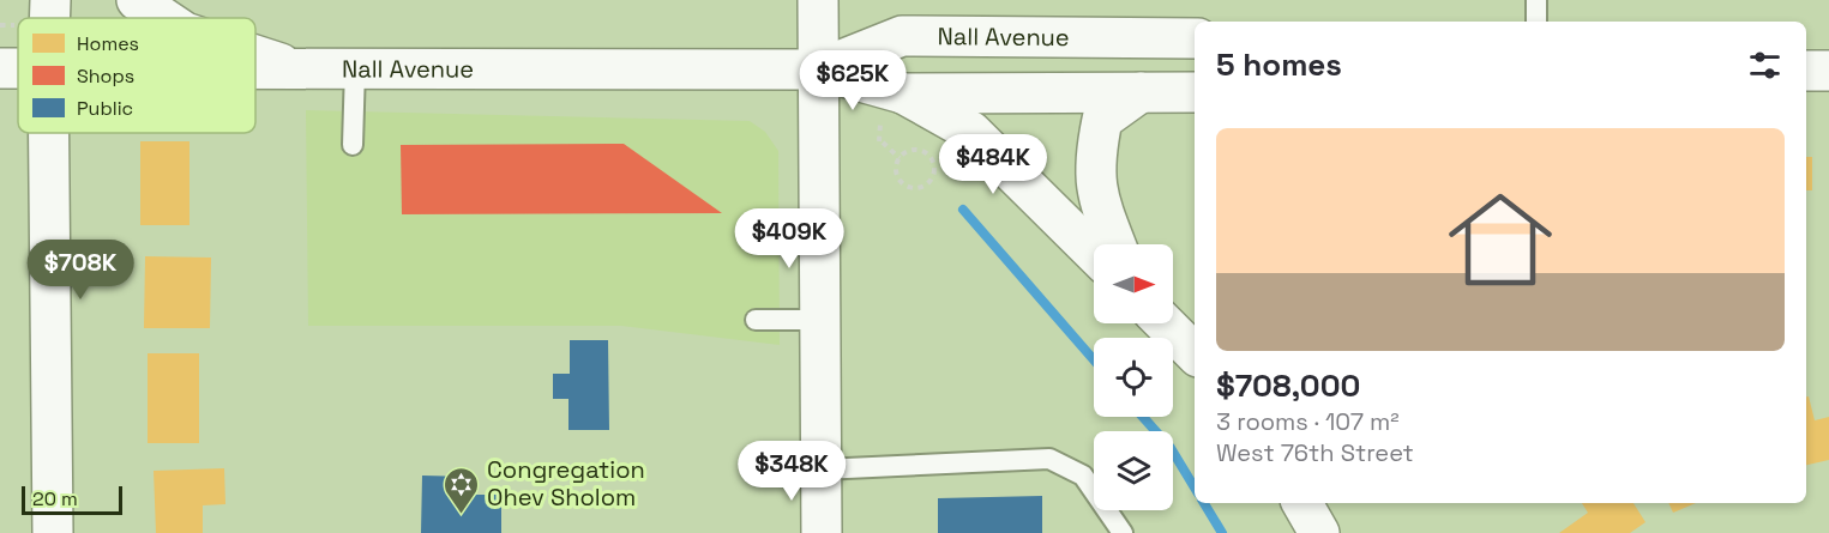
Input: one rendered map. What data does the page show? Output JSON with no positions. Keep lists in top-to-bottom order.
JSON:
{
  "streets": {
    "main road": ["Nall Avenue"]
  },
  "places": {
    "synagogue": ["Congregation Ohev Sholom"]
  },
  "legend": ["Homes", "Shops", "Public"],
  "scale_bar": "20 m",
  "north": "right",
  "page": {
    "heading": "5 homes",
    "price": [
      "$625K",
      "$484K",
      "$409K",
      "$708K",
      "$348K"
    ],
    "list": [
      {
        "name": "$708,000",
        "note": "3 rooms · 107 m² · West 76th Street"
      }
    ],
    "scale": "20 m"
  }
}
